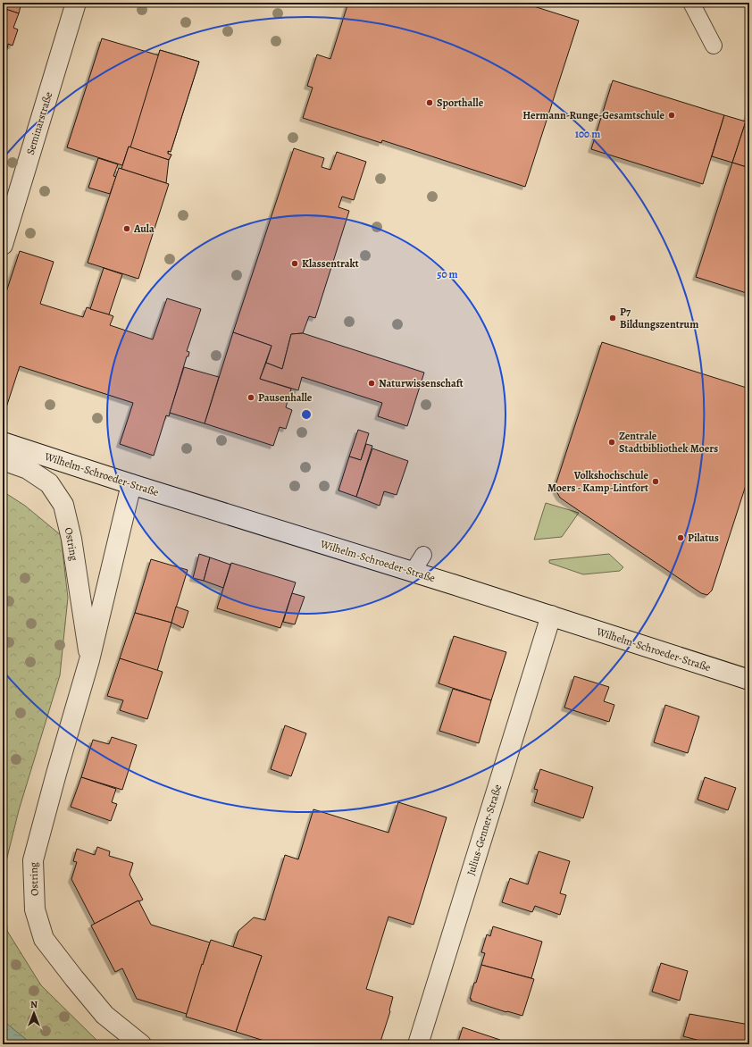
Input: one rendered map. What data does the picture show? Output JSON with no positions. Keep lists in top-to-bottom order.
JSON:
{
  "streets": {
    "street": [
      "Seminarstraße",
      "Wilhelm-Schroeder-Straße",
      "Ostring",
      "Julius-Genner-Straße"
    ]
  },
  "crossings": [
    ["Wilhelm-Schroeder-Straße", "Ostring"],
    ["Wilhelm-Schroeder-Straße", "Julius-Genner-Straße"]
  ],
  "places": [
    "Sporthalle",
    "Hermann-Runge-Gesamtschule",
    "Aula",
    "Klassentrakt",
    "P7 Bildungszentrum",
    "Naturwissenschaft",
    "Pausenhalle",
    "Zentrale Stadtbibliothek Moers",
    "Volkshochschule Moers - Kamp-Lintfort",
    "Pilatus"
  ],
  "north": "top",
  "rings": ["100 m", "50 m"]
}
